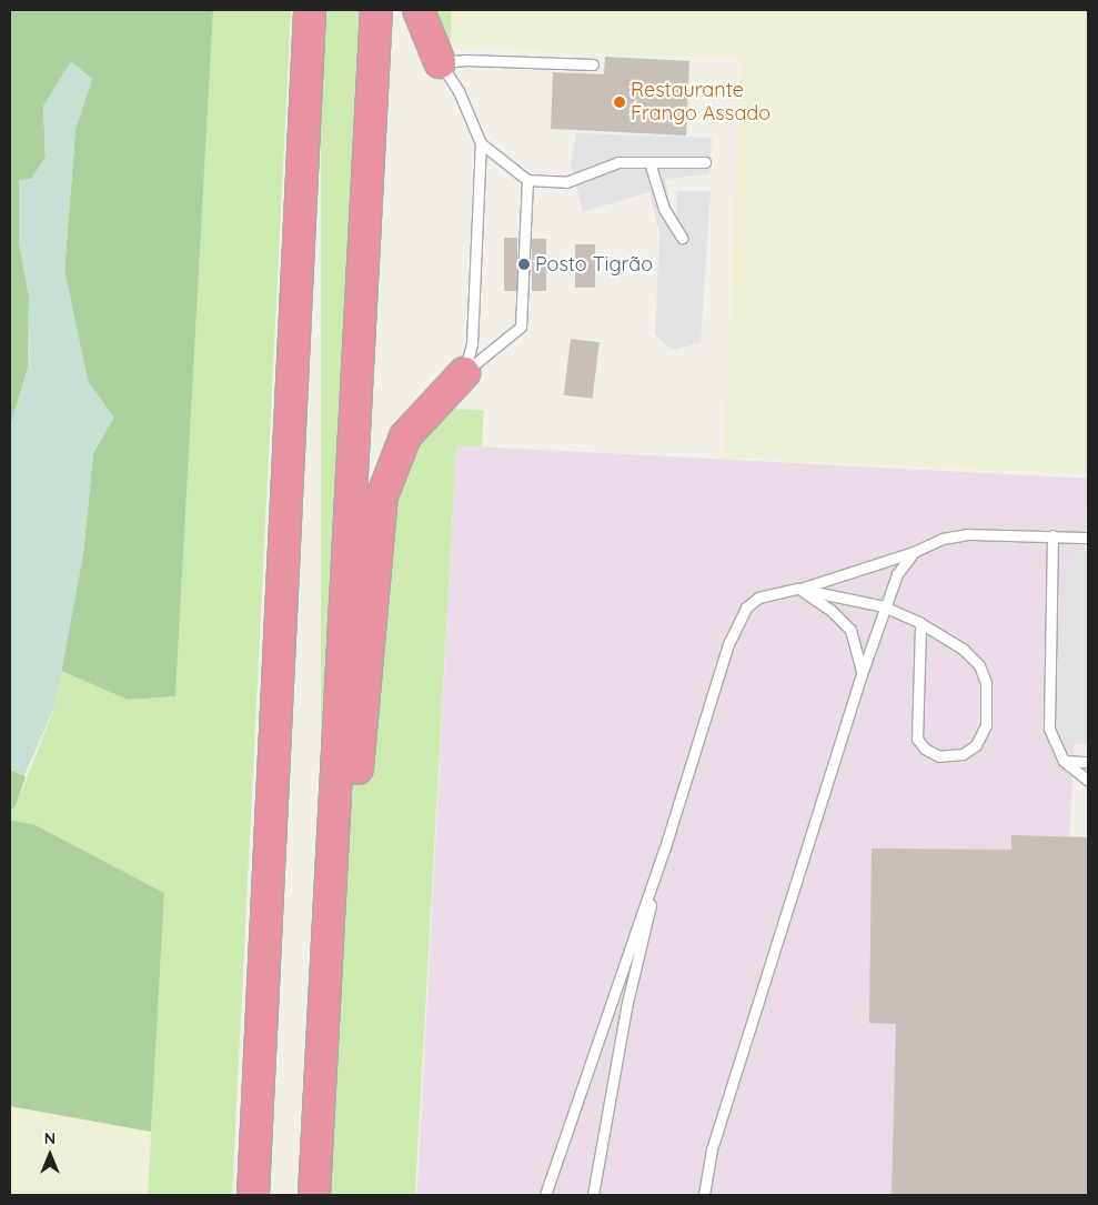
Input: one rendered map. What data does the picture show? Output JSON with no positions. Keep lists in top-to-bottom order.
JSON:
{
  "places": ["Restaurante Frango Assado", "Posto Tigrão"],
  "north": "top"
}
